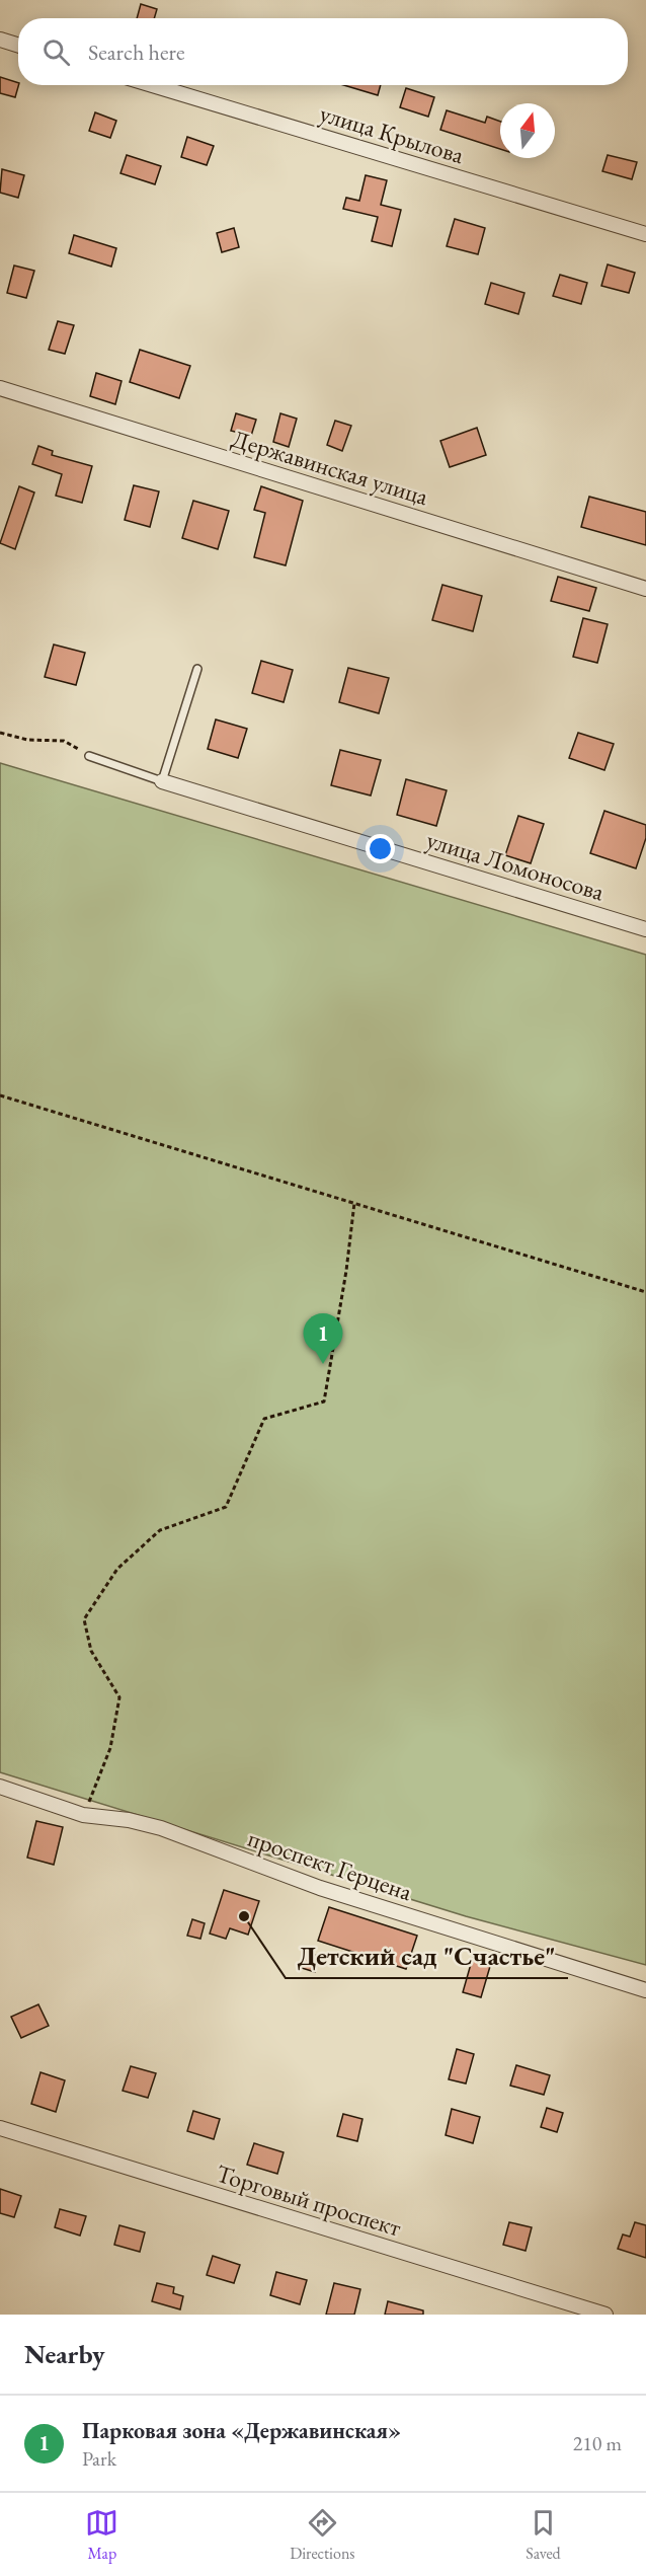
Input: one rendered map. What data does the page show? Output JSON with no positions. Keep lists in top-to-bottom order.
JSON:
{
  "streets": {
    "street": [
      "улица Крылова",
      "Державинская улица",
      "улица Ломоносова",
      "проспект Герцена",
      "Торговый проспект"
    ]
  },
  "places": ["Детский сад \"Счастье\""],
  "north": "top",
  "page": {
    "search": "Search here",
    "pins": "1",
    "heading": "Nearby",
    "list": [
      {
        "mark": "1",
        "name": "Парковая зона «Державинская»",
        "note": "Park",
        "value": "210 m"
      }
    ],
    "nav": ["Map", "Directions", "Saved"]
  }
}
